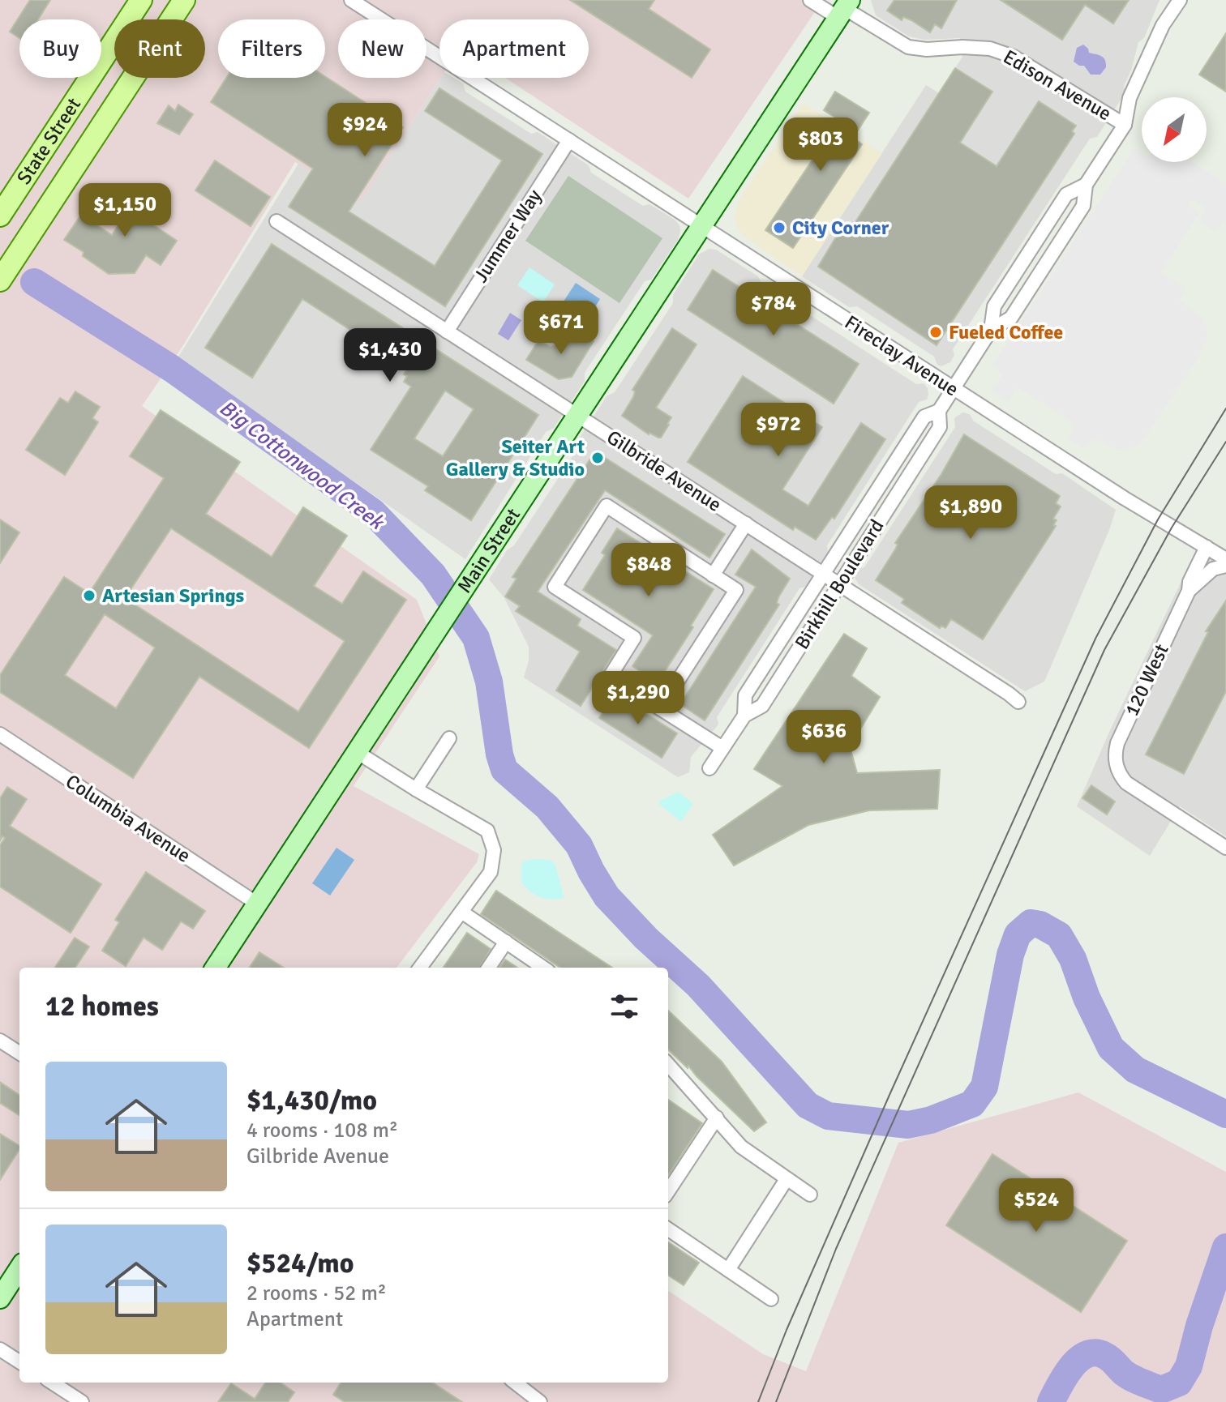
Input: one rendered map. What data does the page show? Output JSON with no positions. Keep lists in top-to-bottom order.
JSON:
{
  "streets": {
    "main road": ["State Street"],
    "street": [
      "Edison Avenue",
      "Jummer Way",
      "Fireclay Avenue",
      "Gilbride Avenue",
      "Main Street",
      "Birkhill Boulevard",
      "120 West",
      "Columbia Avenue"
    ]
  },
  "crossings": [
    ["Edison Avenue", "Main Street"],
    ["Edison Avenue", "Birkhill Boulevard"],
    ["Jummer Way", "Fireclay Avenue"],
    ["Jummer Way", "Gilbride Avenue"],
    ["Fireclay Avenue", "Main Street"],
    ["Fireclay Avenue", "Birkhill Boulevard"],
    ["Fireclay Avenue", "120 West"],
    ["Gilbride Avenue", "Main Street"],
    ["Gilbride Avenue", "Birkhill Boulevard"],
    ["Main Street", "Columbia Avenue"]
  ],
  "water": ["Big Cottonwood Creek"],
  "places": [
    "City Corner",
    "Fueled Coffee",
    "Seiter Art Gallery & Studio",
    "Artesian Springs"
  ],
  "north": "bottom left",
  "page": {
    "chip": [
      "Buy",
      "Rent",
      "Filters",
      "New",
      "Apartment"
    ],
    "price": [
      "$924",
      "$803",
      "$1,150",
      "$784",
      "$671",
      "$1,430",
      "$972",
      "$1,890",
      "$848",
      "$1,290",
      "$636",
      "$524"
    ],
    "heading": "12 homes",
    "list": [
      {
        "name": "$1,430/mo",
        "note": "4 rooms · 108 m² · Gilbride Avenue"
      },
      {
        "name": "$524/mo",
        "note": "2 rooms · 52 m² · Apartment"
      }
    ]
  }
}
